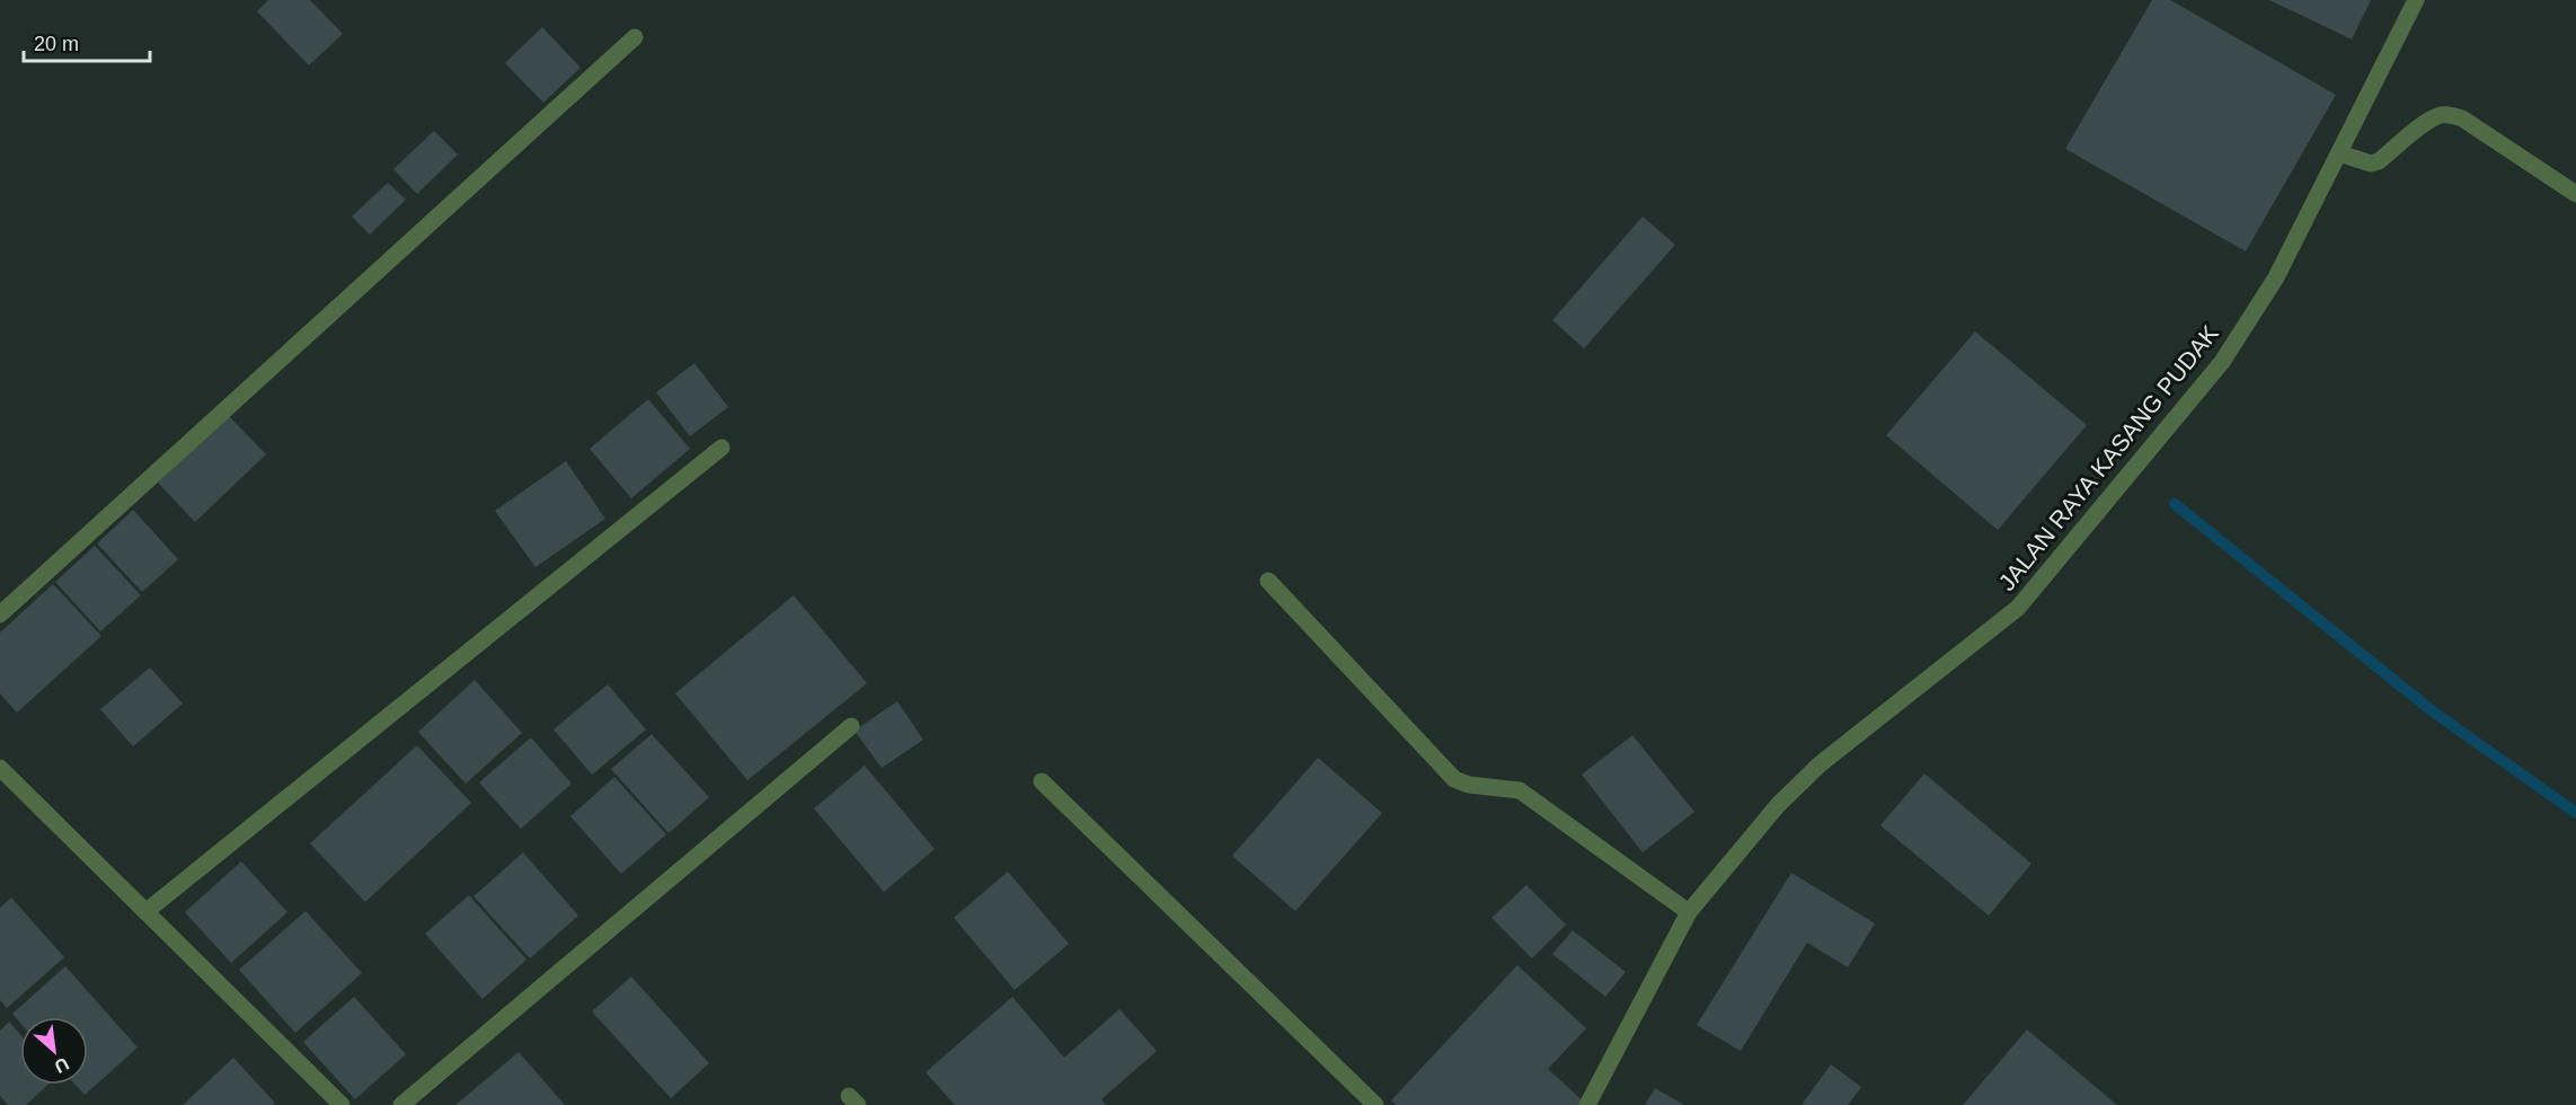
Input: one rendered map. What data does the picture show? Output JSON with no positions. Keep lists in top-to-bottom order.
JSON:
{
  "streets": {
    "street": ["JALAN RAYA KASANG PUDAK"]
  },
  "scale_bar": "20 m",
  "north": "bottom right"
}
